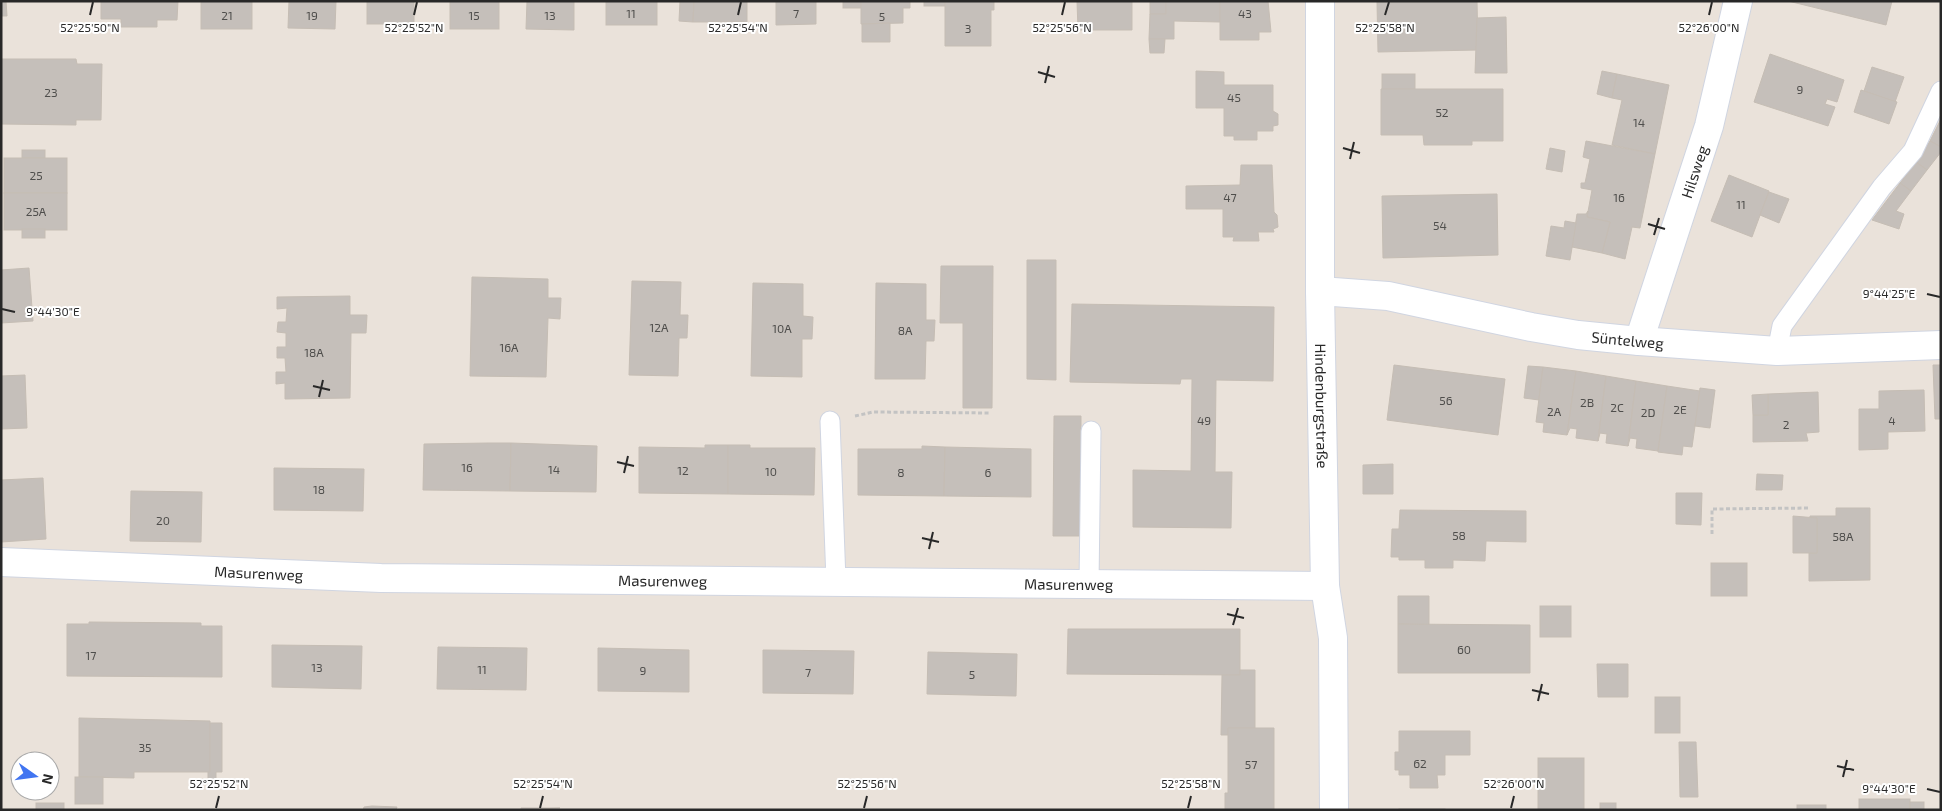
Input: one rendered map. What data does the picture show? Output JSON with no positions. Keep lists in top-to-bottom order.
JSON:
{
  "streets": {
    "street": [
      "Hilsweg",
      "Süntelweg",
      "Hindenburgstraße",
      "Masurenweg"
    ]
  },
  "crossings": [
    ["Hilsweg", "Süntelweg"],
    ["Süntelweg", "Hindenburgstraße"],
    ["Hindenburgstraße", "Masurenweg"]
  ],
  "house_numbers": [
    "11",
    "7",
    "43",
    "21",
    "19",
    "15",
    "13",
    "5",
    "3",
    "9",
    "23",
    "45",
    "52",
    "14",
    "25",
    "47",
    "16",
    "11",
    "25A",
    "54",
    "12A",
    "10A",
    "8A",
    "16A",
    "18A",
    "56",
    "2B",
    "2C",
    "2E",
    "2A",
    "2D",
    "49",
    "4",
    "2",
    "16",
    "14",
    "12",
    "10",
    "8",
    "6",
    "18",
    "20",
    "58",
    "58A",
    "60",
    "17",
    "13",
    "11",
    "9",
    "7",
    "5",
    "35",
    "62",
    "57"
  ],
  "north": "right",
  "coordinates": [
    "52°25'50\"N",
    "52°25'52\"N",
    "52°25'54\"N",
    "52°25'56\"N",
    "52°25'58\"N",
    "52°26'00\"N",
    "9°44'25\"E",
    "9°44'30\"E"
  ]
}
